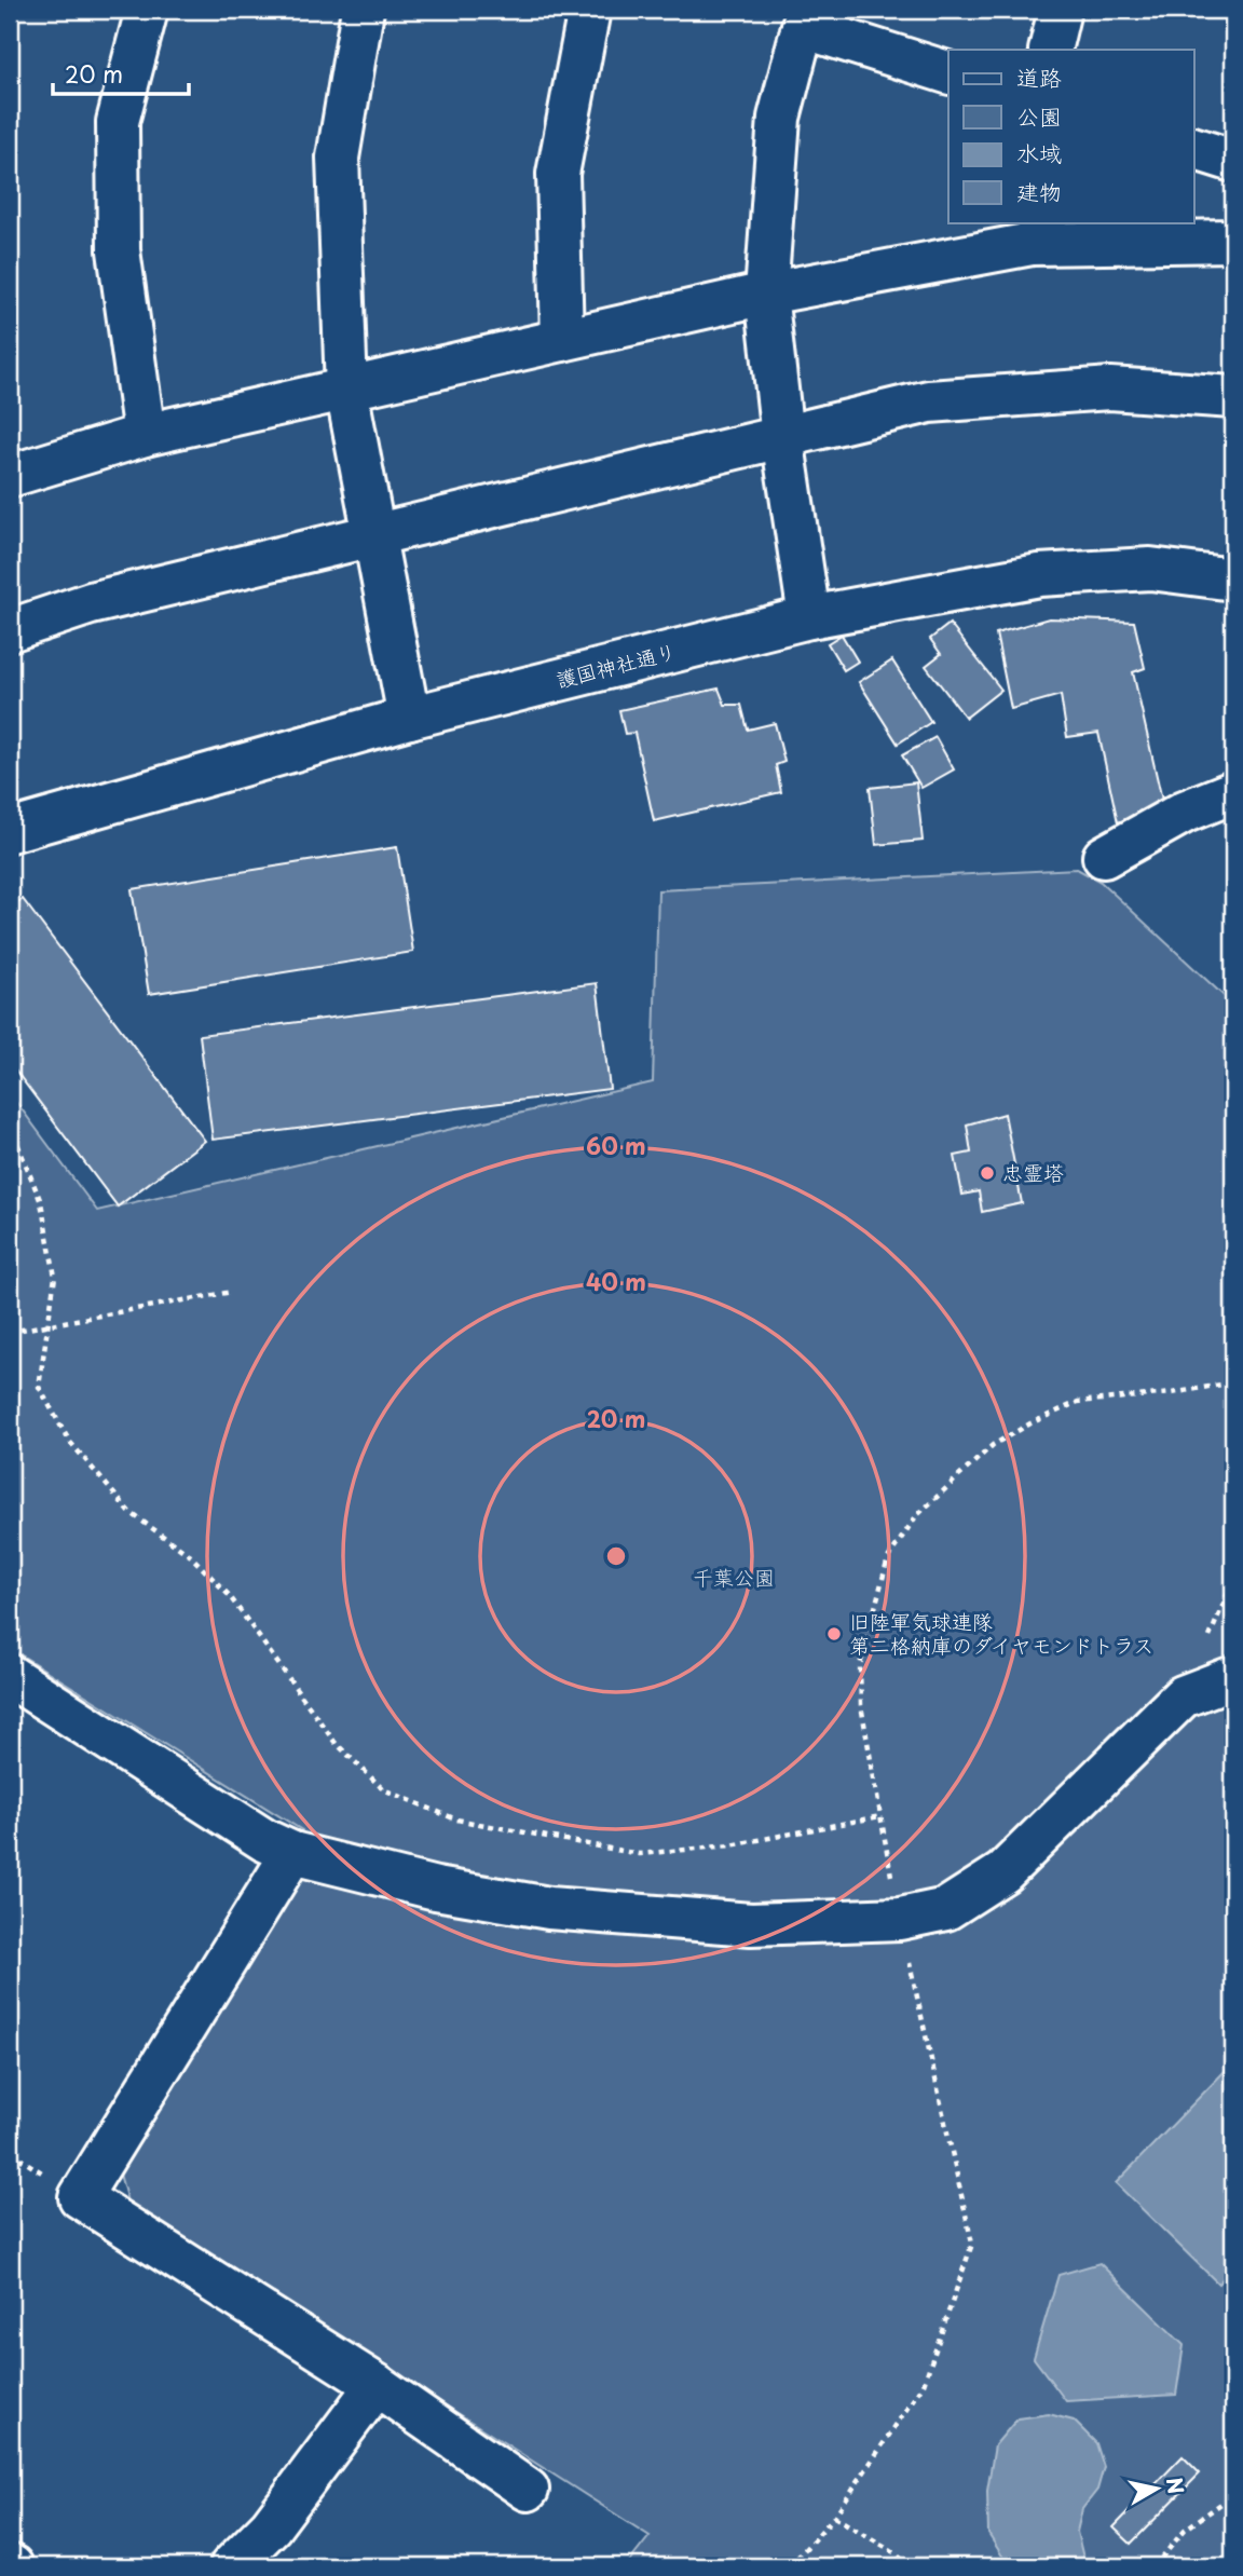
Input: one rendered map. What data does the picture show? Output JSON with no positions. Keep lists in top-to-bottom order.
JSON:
{
  "streets": {
    "street": ["護国神社通り"]
  },
  "parks": ["千葉公園"],
  "places": ["忠霊塔", "旧陸軍気球連隊 第二格納庫のダイヤモンドトラス"],
  "legend": [
    "道路",
    "公園",
    "水域",
    "建物"
  ],
  "scale_bar": "20 m",
  "north": "right",
  "rings": ["60 m", "40 m", "20 m"]
}
